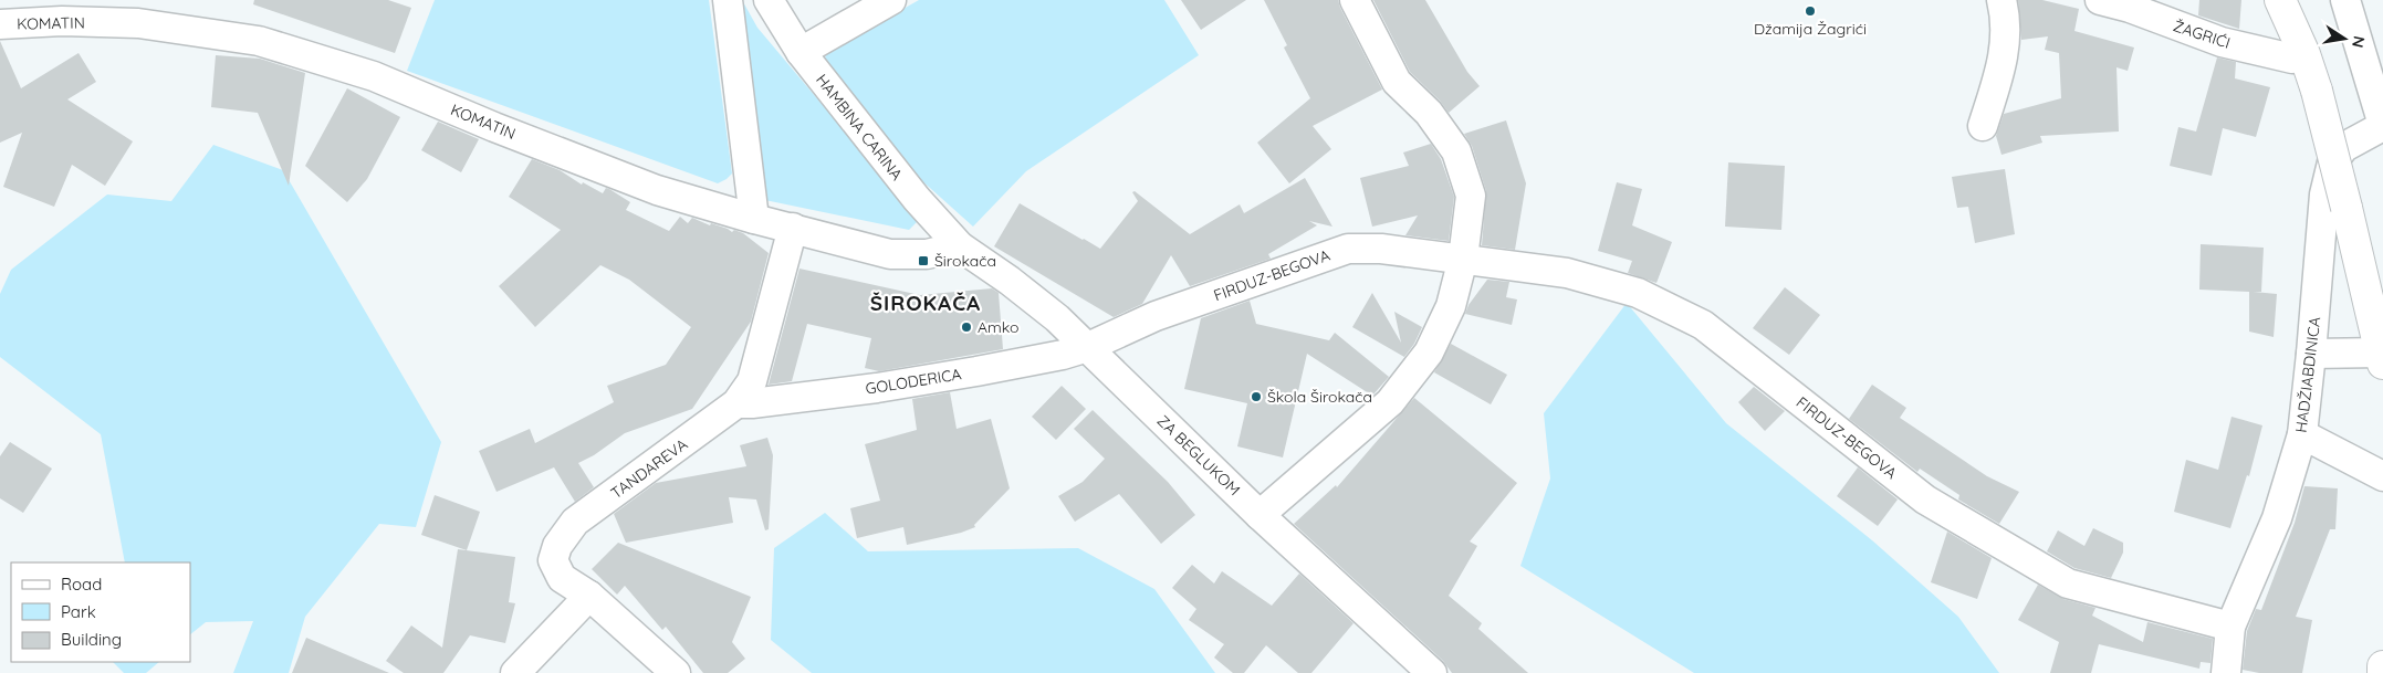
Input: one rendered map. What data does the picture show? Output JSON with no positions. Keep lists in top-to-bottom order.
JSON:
{
  "streets": {
    "street": [
      "KOMATIN",
      "ŽAGRIĆI",
      "HAMBINA CARINA",
      "FIRDUZ-BEGOVA",
      "HADŽIABDINICA",
      "GOLODERICA",
      "ZA BEGLUKOM",
      "TANDAREVA"
    ]
  },
  "crossings": [
    ["KOMATIN", "HAMBINA CARINA"],
    ["KOMATIN", "ZA BEGLUKOM"],
    ["KOMATIN", "TANDAREVA"],
    ["HAMBINA CARINA", "ZA BEGLUKOM"],
    ["FIRDUZ-BEGOVA", "HADŽIABDINICA"],
    ["FIRDUZ-BEGOVA", "GOLODERICA"],
    ["FIRDUZ-BEGOVA", "ZA BEGLUKOM"],
    ["GOLODERICA", "ZA BEGLUKOM"],
    ["GOLODERICA", "TANDAREVA"]
  ],
  "districts": ["ŠIROKAČA"],
  "places": {
    "other": ["Džamija Žagrići", "Amko", "Škola Širokača"],
    "transit": ["Širokača"]
  },
  "legend": ["Road", "Park", "Building"],
  "north": "right"
}
